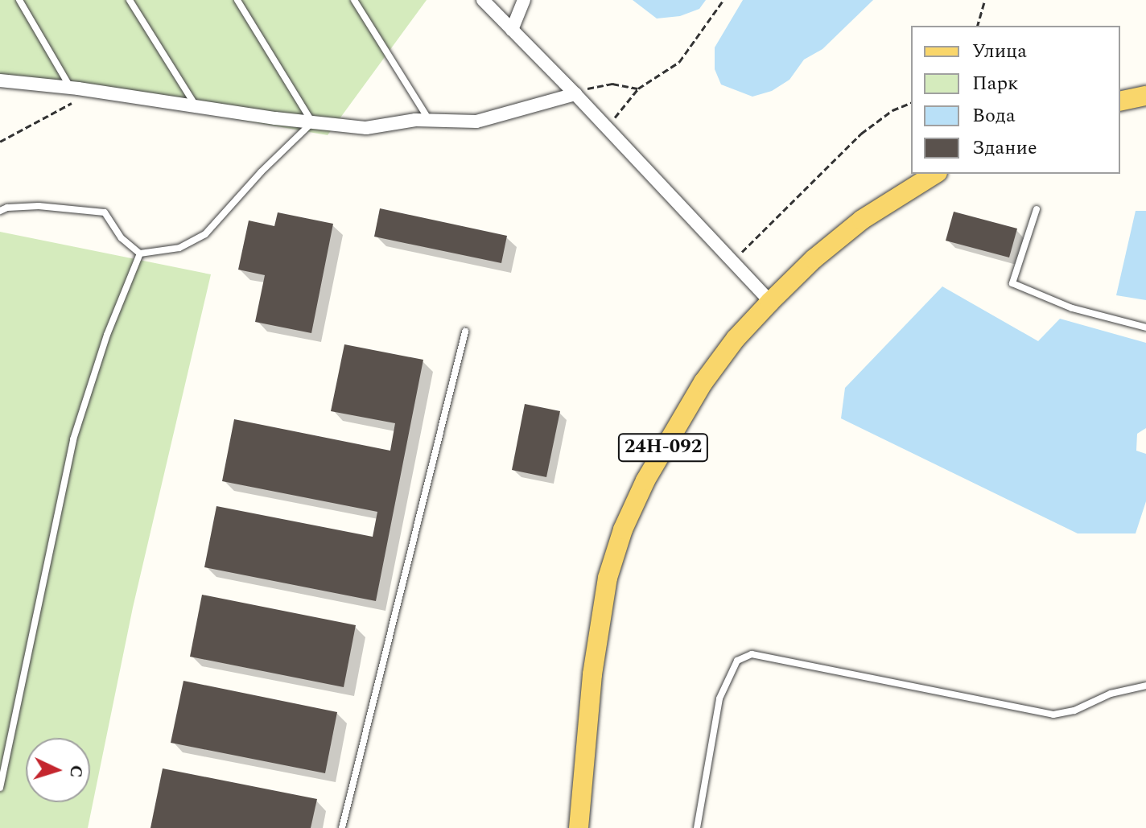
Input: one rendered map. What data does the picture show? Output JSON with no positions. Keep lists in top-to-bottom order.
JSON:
{
  "streets": {
    "main road": ["24Н-092"]
  },
  "legend": [
    "Улица",
    "Парк",
    "Вода",
    "Здание"
  ],
  "north": "right"
}
